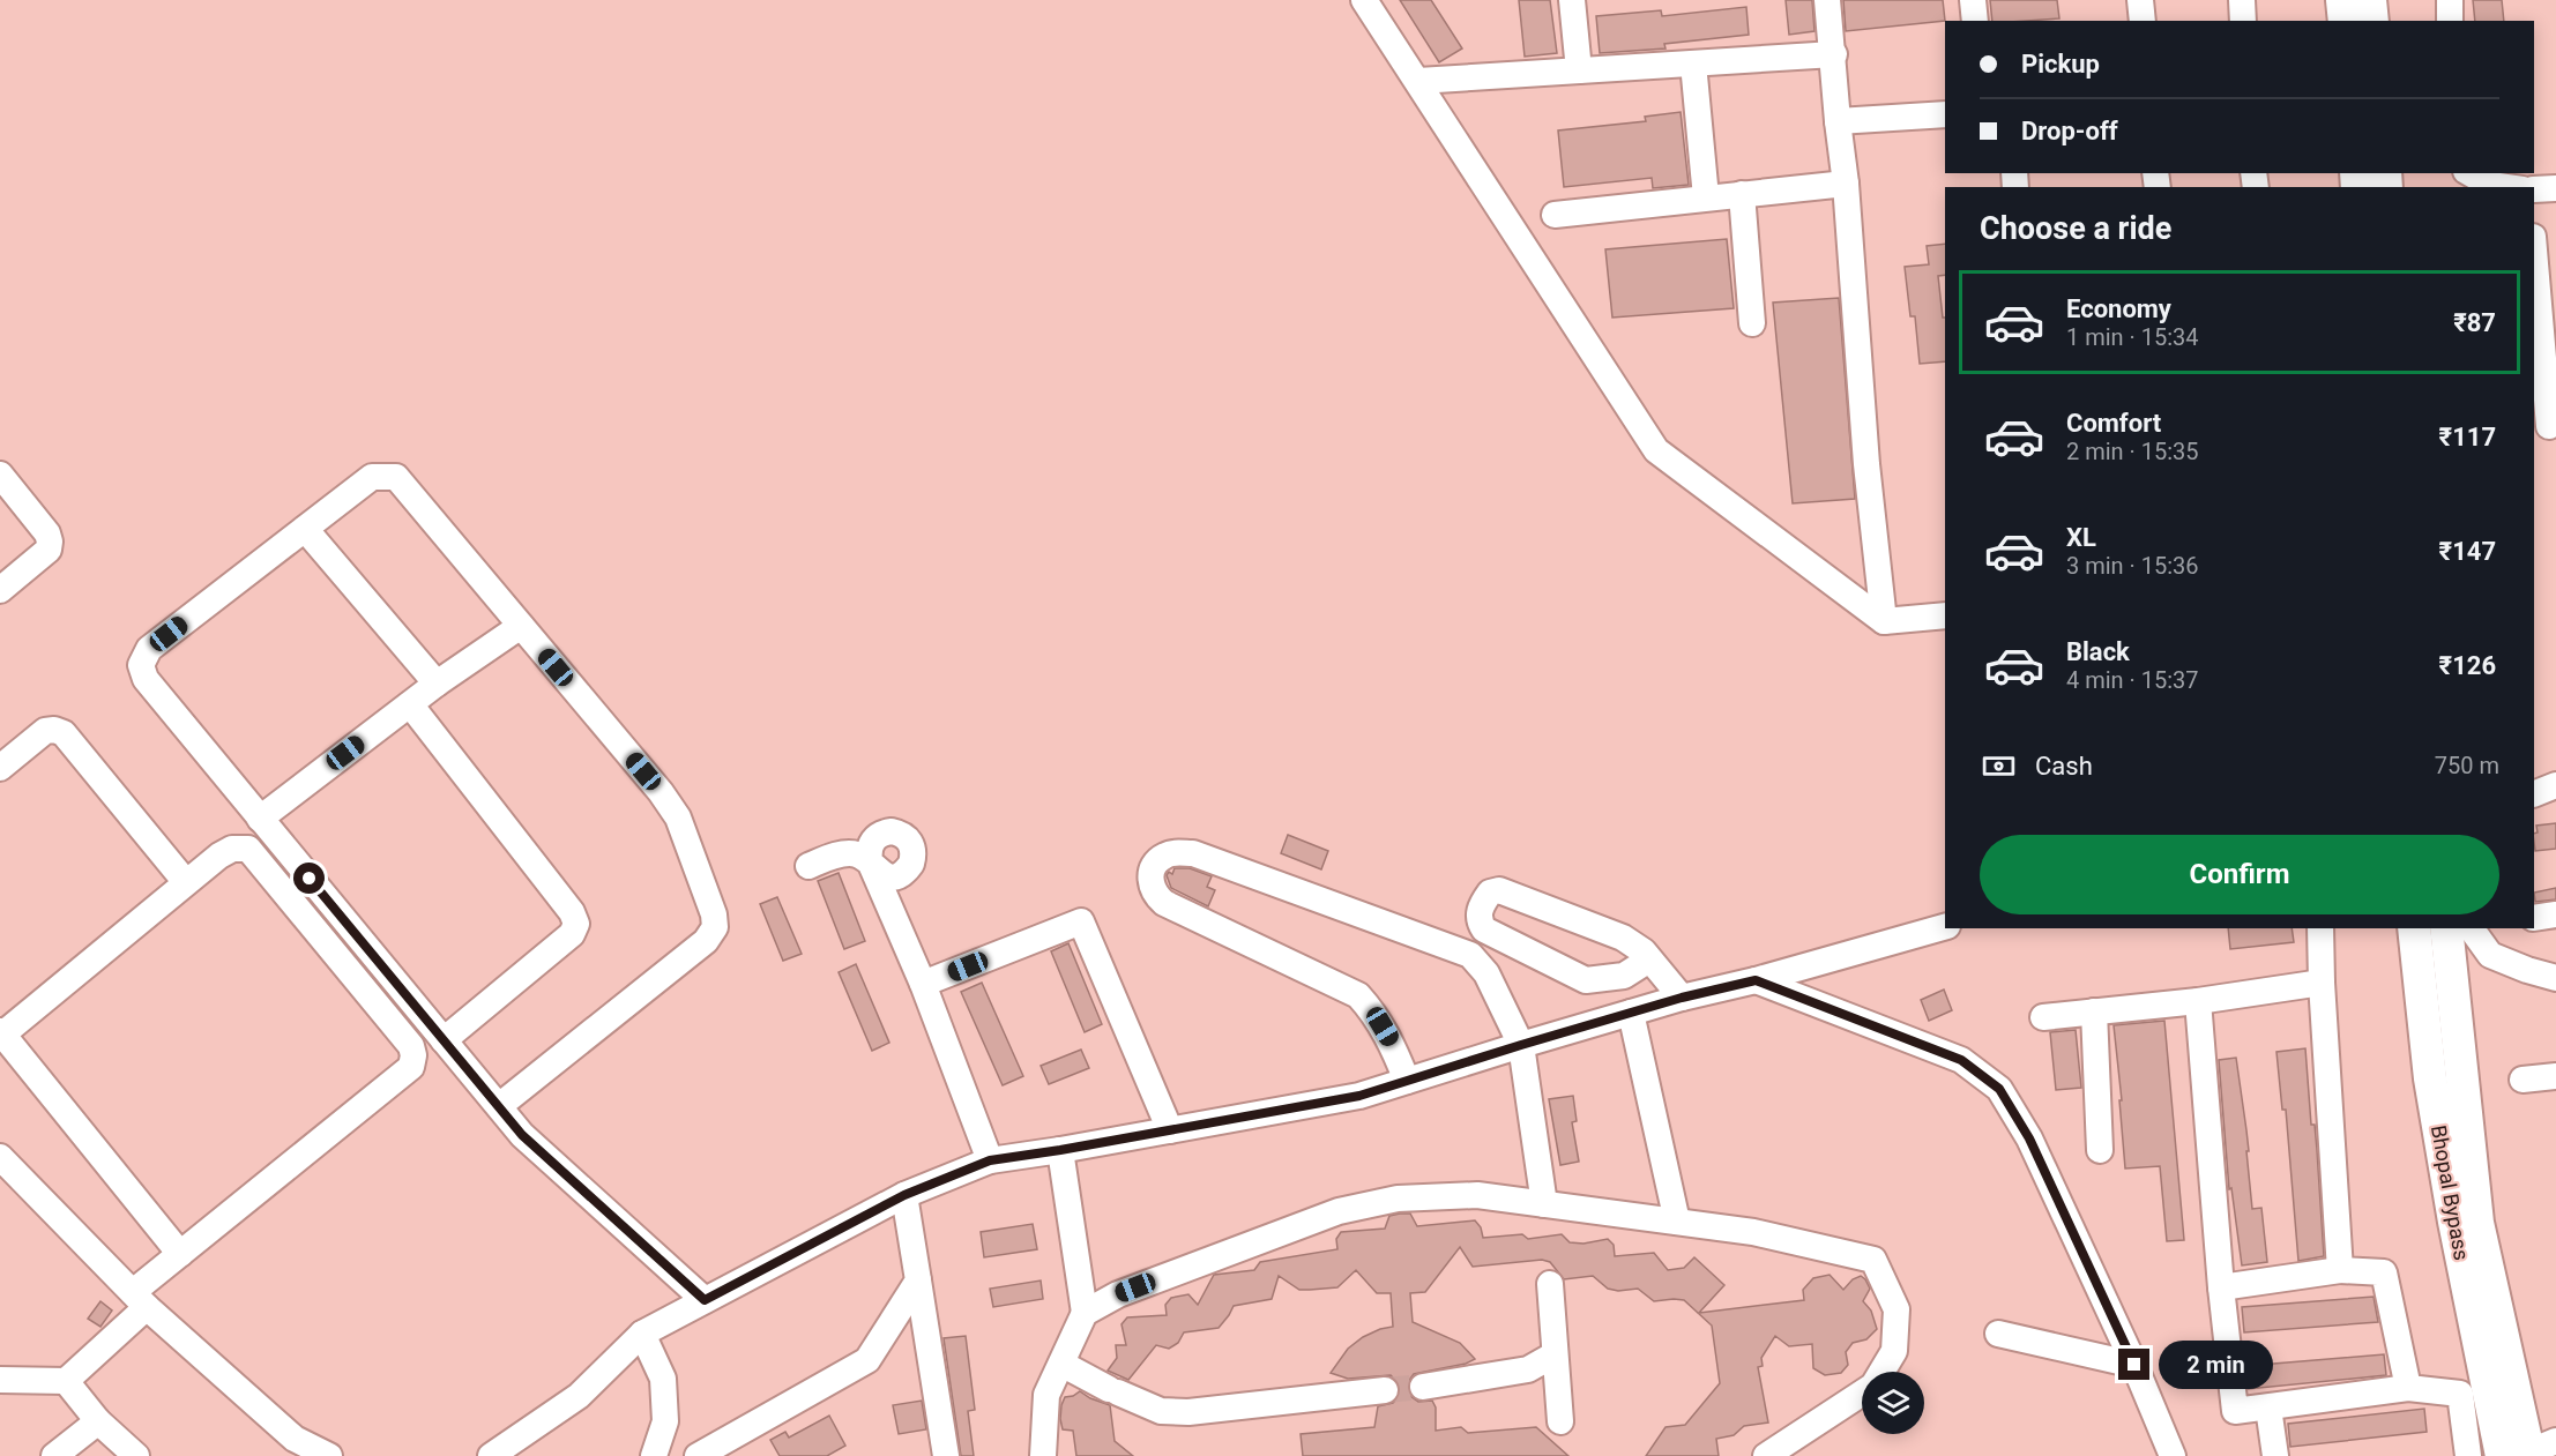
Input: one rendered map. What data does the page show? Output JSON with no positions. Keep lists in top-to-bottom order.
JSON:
{
  "streets": {
    "main road": ["Bhopal Bypass"]
  },
  "page": {
    "banner": ["Pickup", "Drop-off"],
    "heading": "Choose a ride",
    "list": [
      {
        "name": "Economy",
        "note": "1 min · 15:34",
        "value": "₹87"
      },
      {
        "name": "Comfort",
        "note": "2 min · 15:35",
        "value": "₹117"
      },
      {
        "name": "XL",
        "note": "3 min · 15:36",
        "value": "₹147"
      },
      {
        "name": "Black",
        "note": "4 min · 15:37",
        "value": "₹126"
      }
    ],
    "pay": ["Cash", "750 m"],
    "buttons": "Confirm",
    "bubble": "2 min"
  }
}
